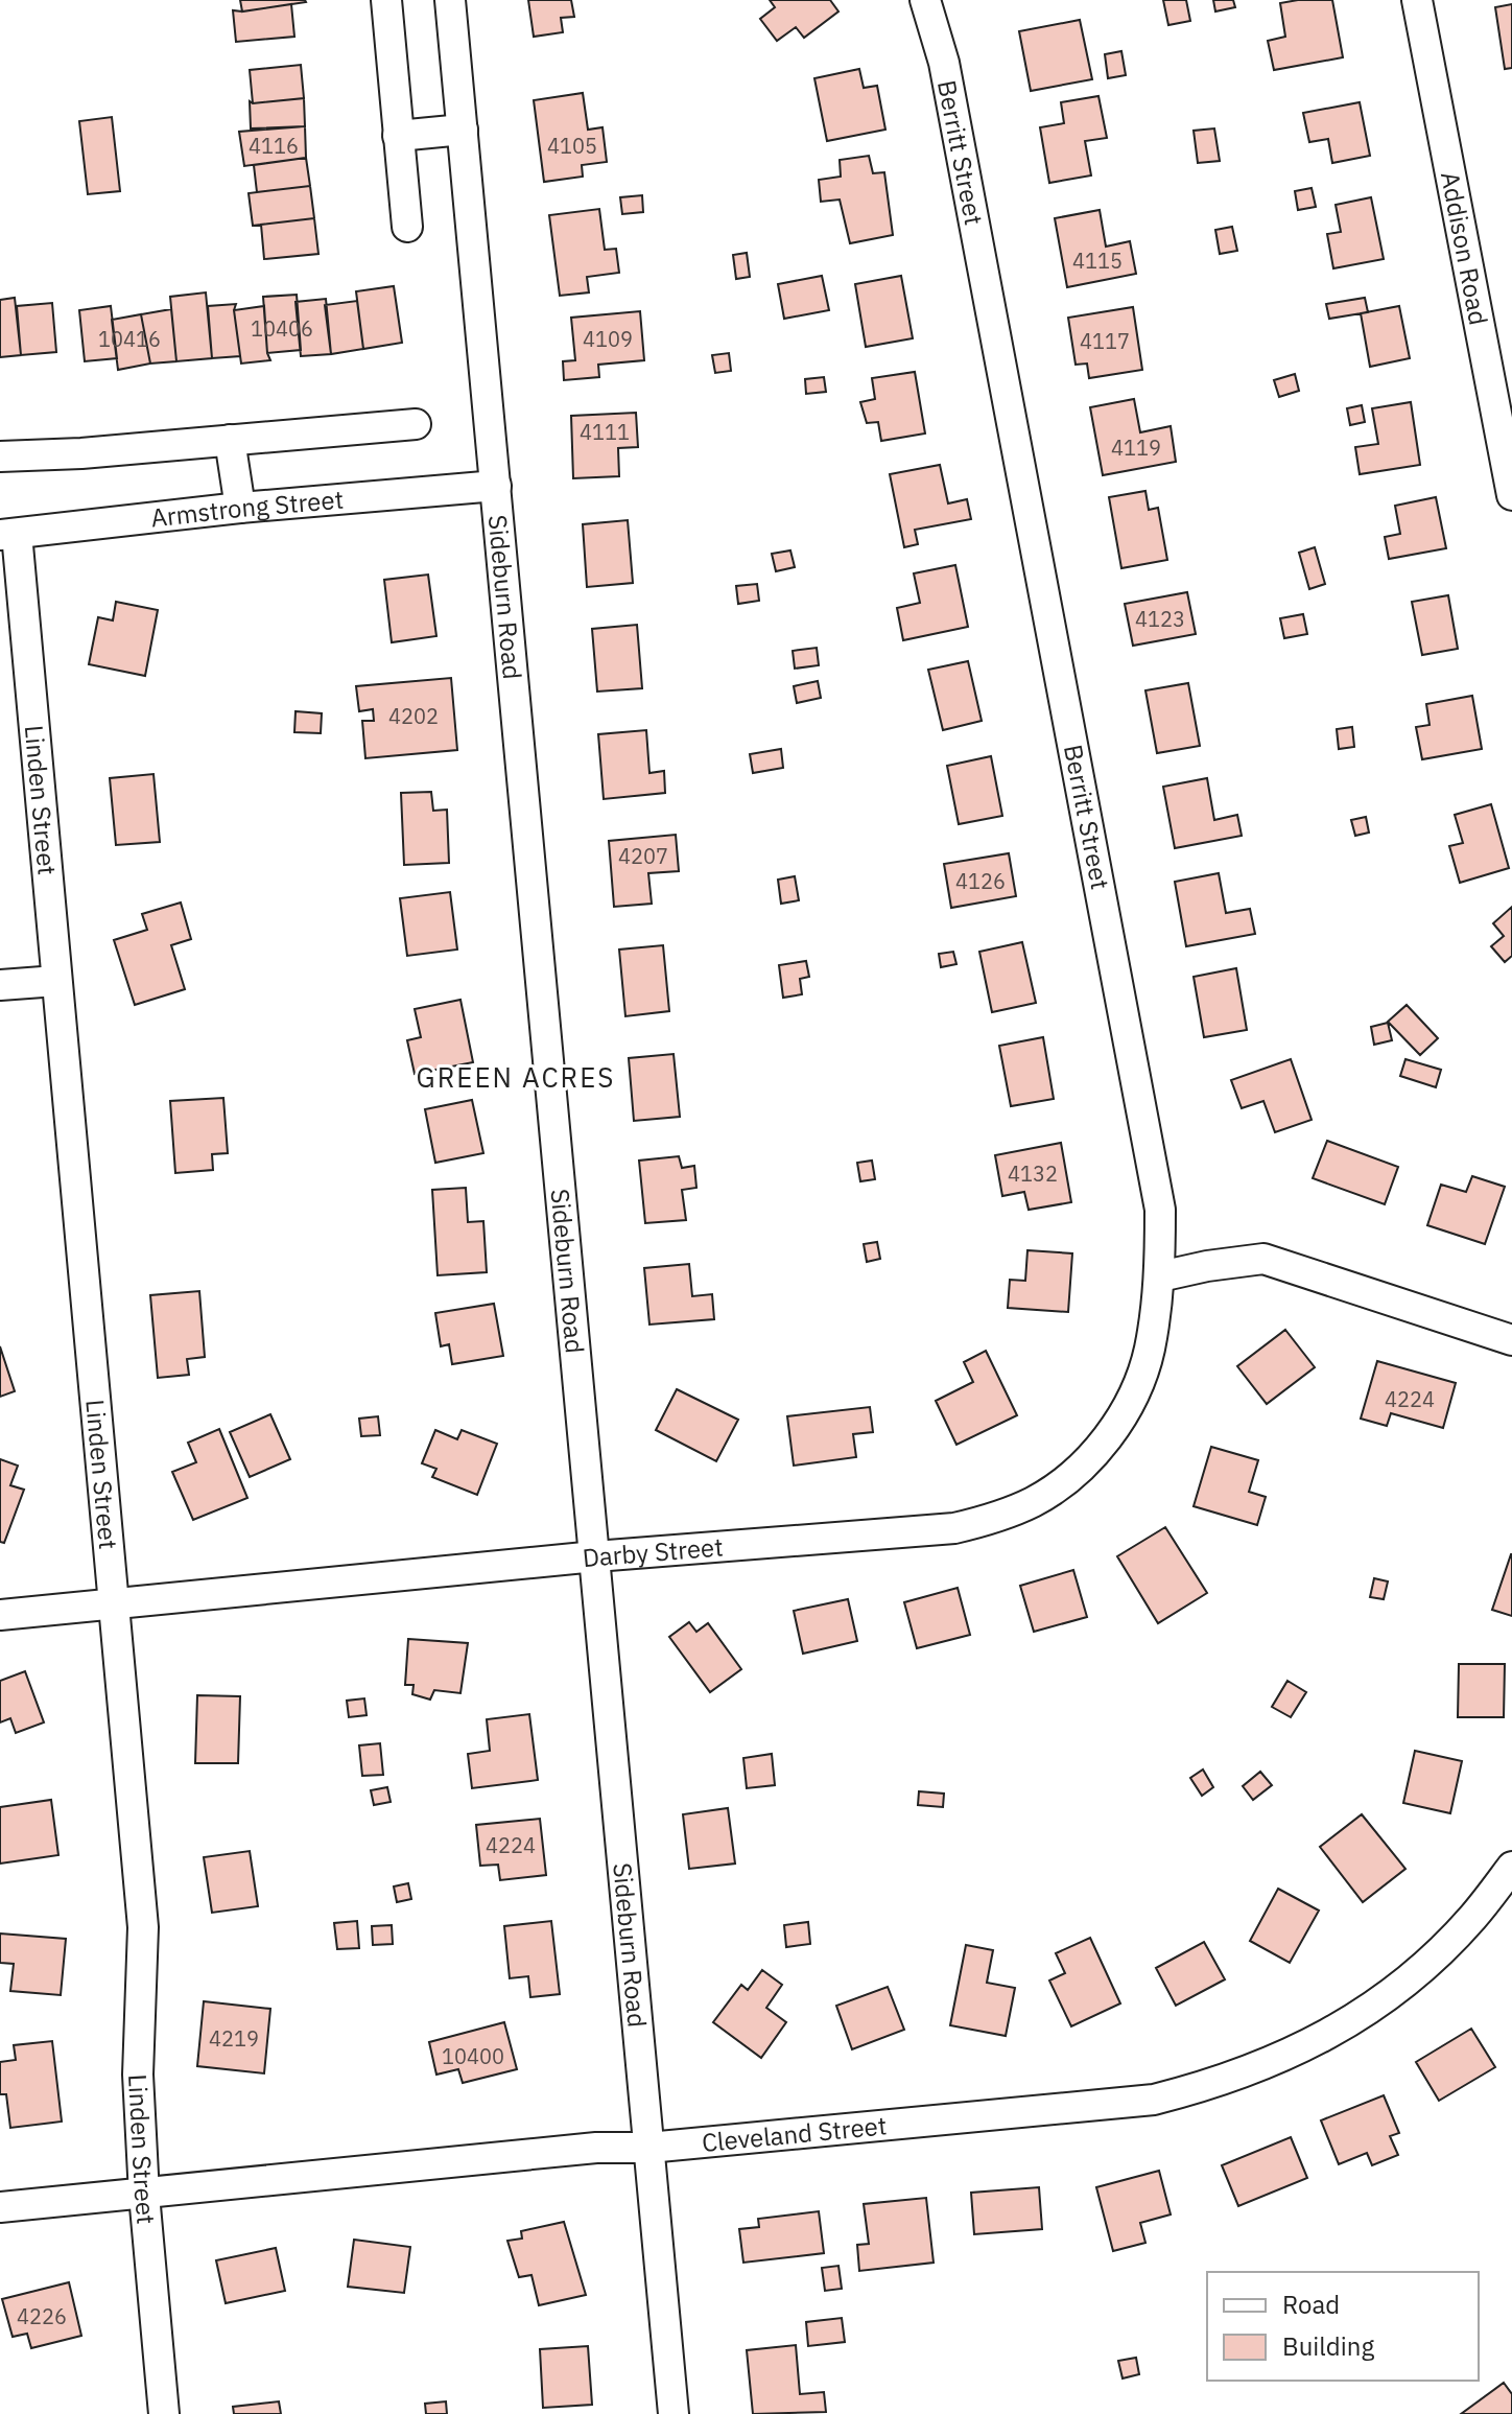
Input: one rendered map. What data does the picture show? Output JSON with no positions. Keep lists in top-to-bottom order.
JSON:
{
  "streets": {
    "street": [
      "Berritt Street",
      "Addison Road",
      "Armstrong Street",
      "Sideburn Road",
      "Linden Street",
      "Darby Street",
      "Cleveland Street"
    ]
  },
  "crossings": [
    ["Berritt Street", "Darby Street"],
    ["Armstrong Street", "Sideburn Road"],
    ["Armstrong Street", "Linden Street"],
    ["Sideburn Road", "Darby Street"],
    ["Sideburn Road", "Cleveland Street"],
    ["Linden Street", "Darby Street"],
    ["Linden Street", "Cleveland Street"]
  ],
  "districts": ["GREEN ACRES"],
  "house_numbers": [
    "4116",
    "4105",
    "4115",
    "10406",
    "10416",
    "4109",
    "4117",
    "4111",
    "4119",
    "4123",
    "4202",
    "4207",
    "4126",
    "4132",
    "4224",
    "4224",
    "4219",
    "10400",
    "4226"
  ],
  "legend": ["Road", "Building"]
}
